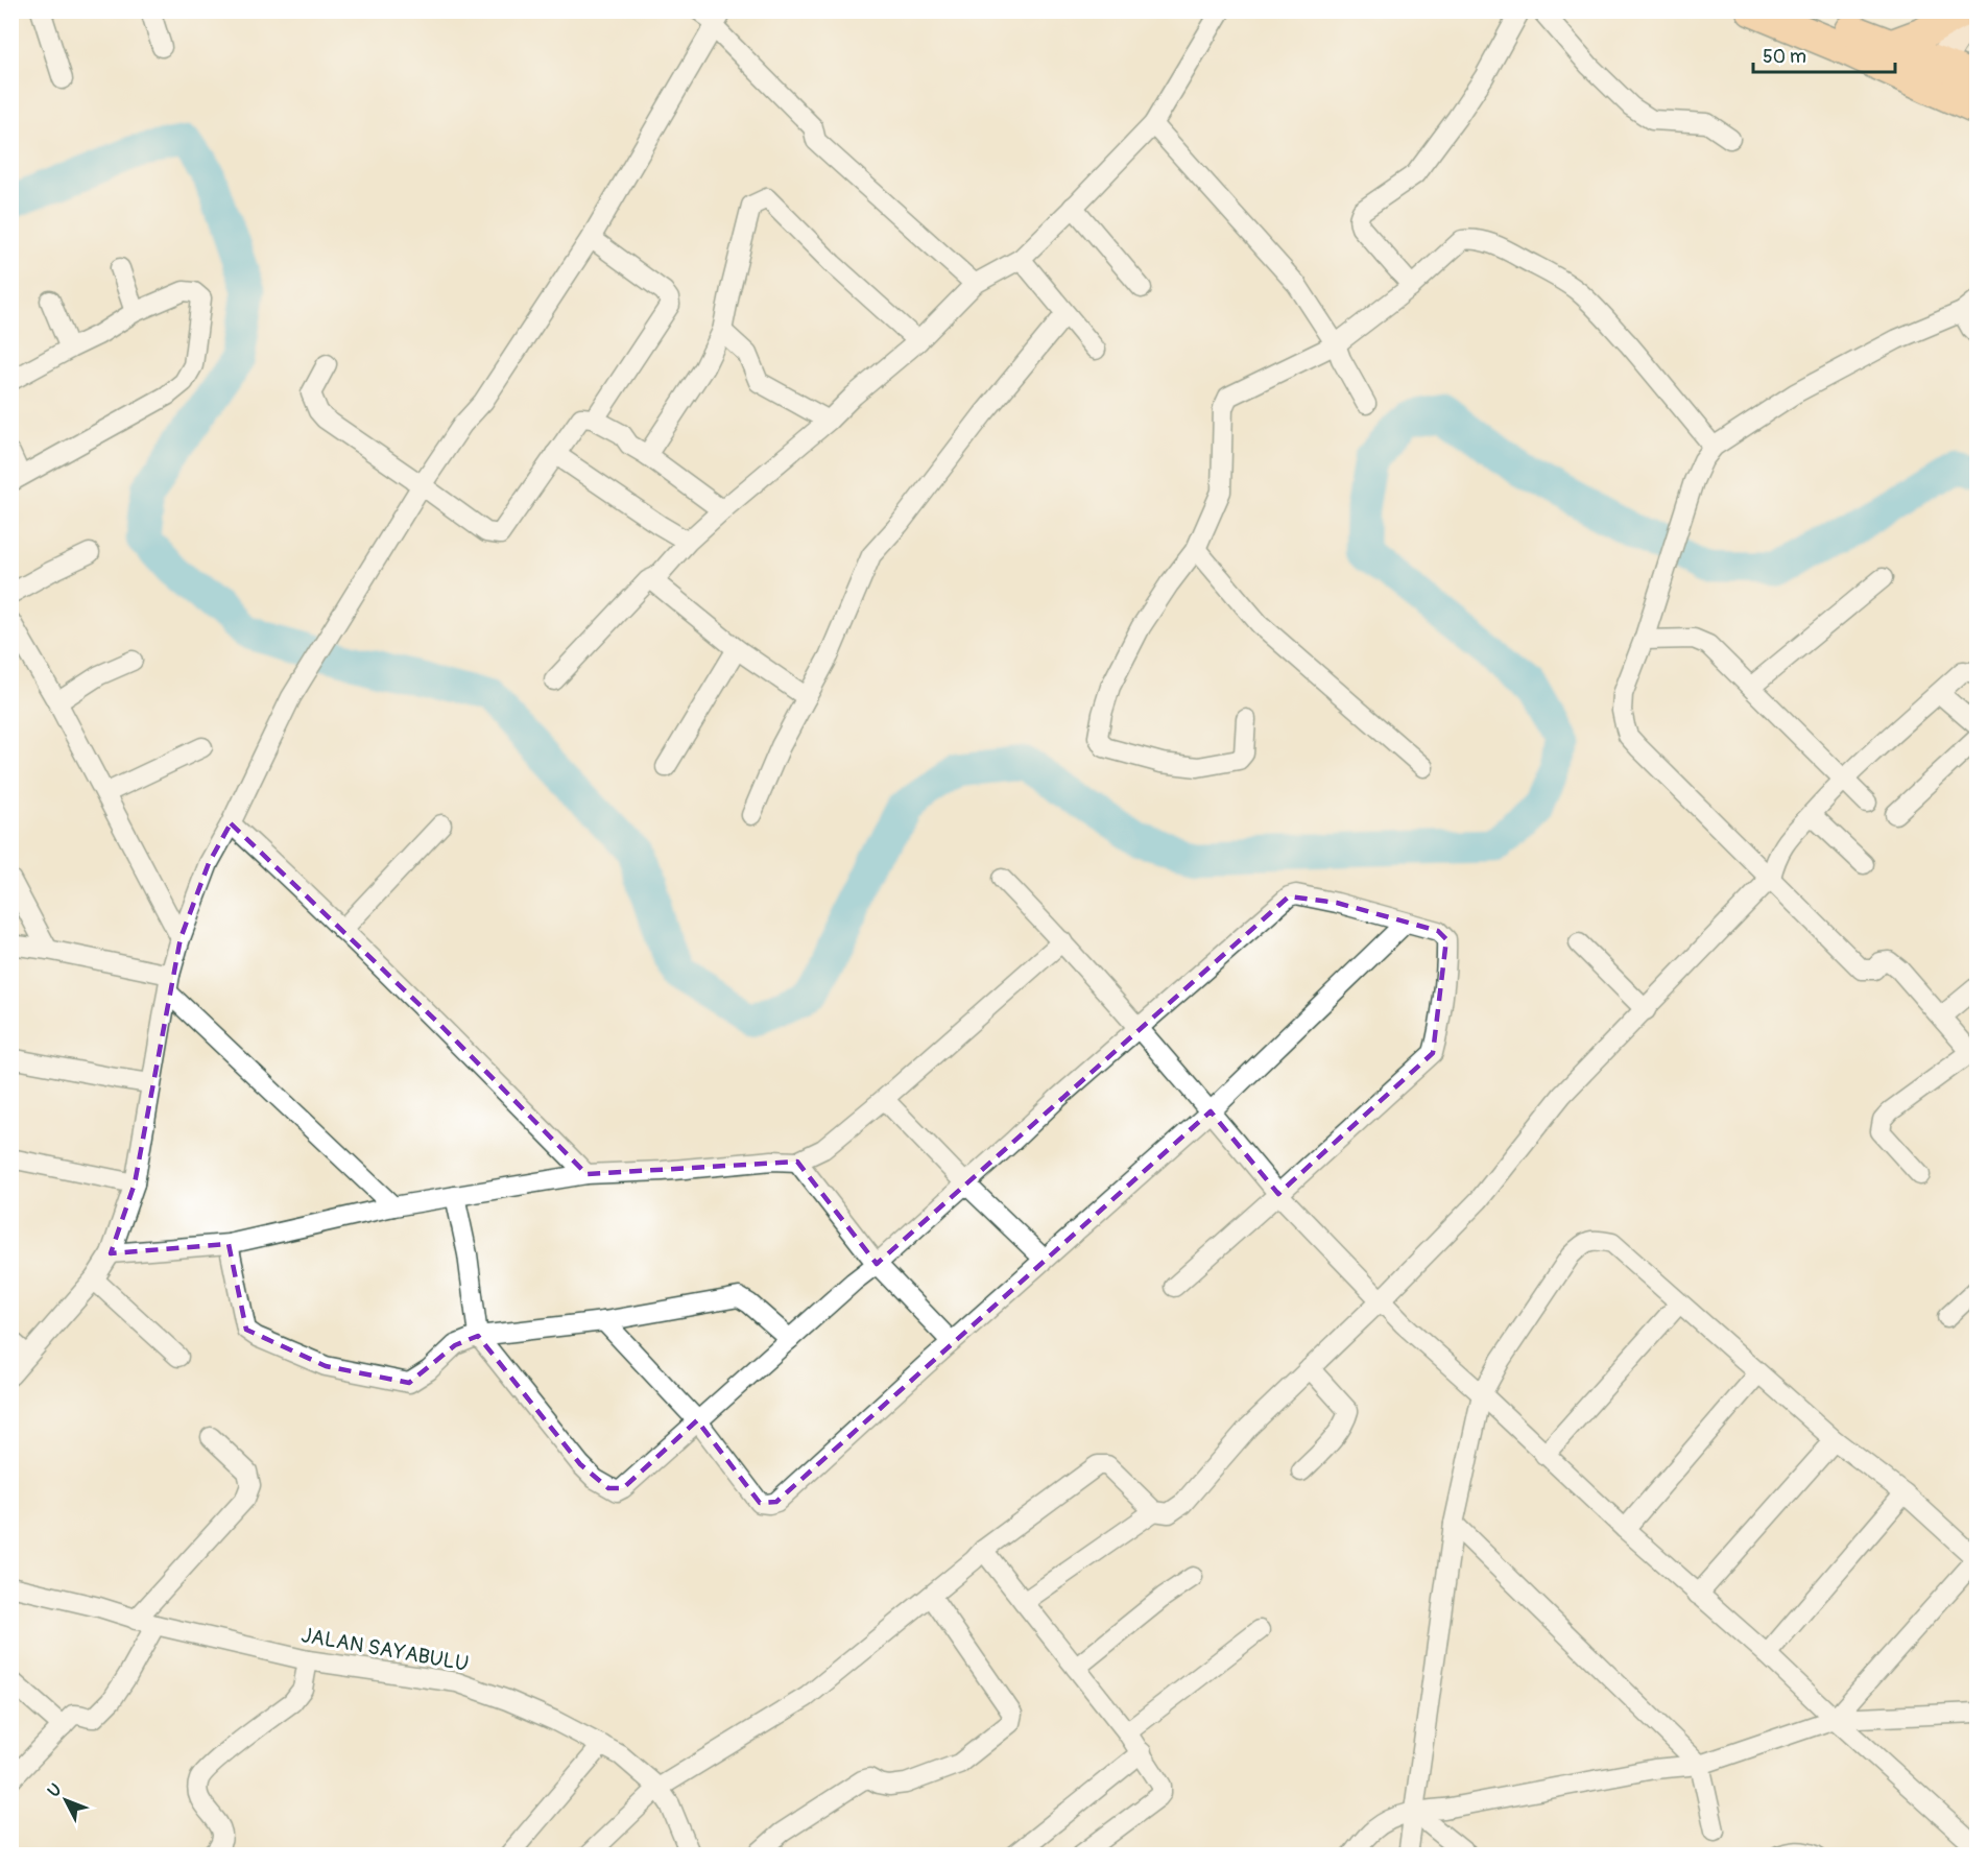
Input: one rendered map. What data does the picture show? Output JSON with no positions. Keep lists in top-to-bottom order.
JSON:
{
  "streets": {
    "street": ["JALAN SAYABULU"]
  },
  "scale_bar": "50 m",
  "north": "top left"
}
